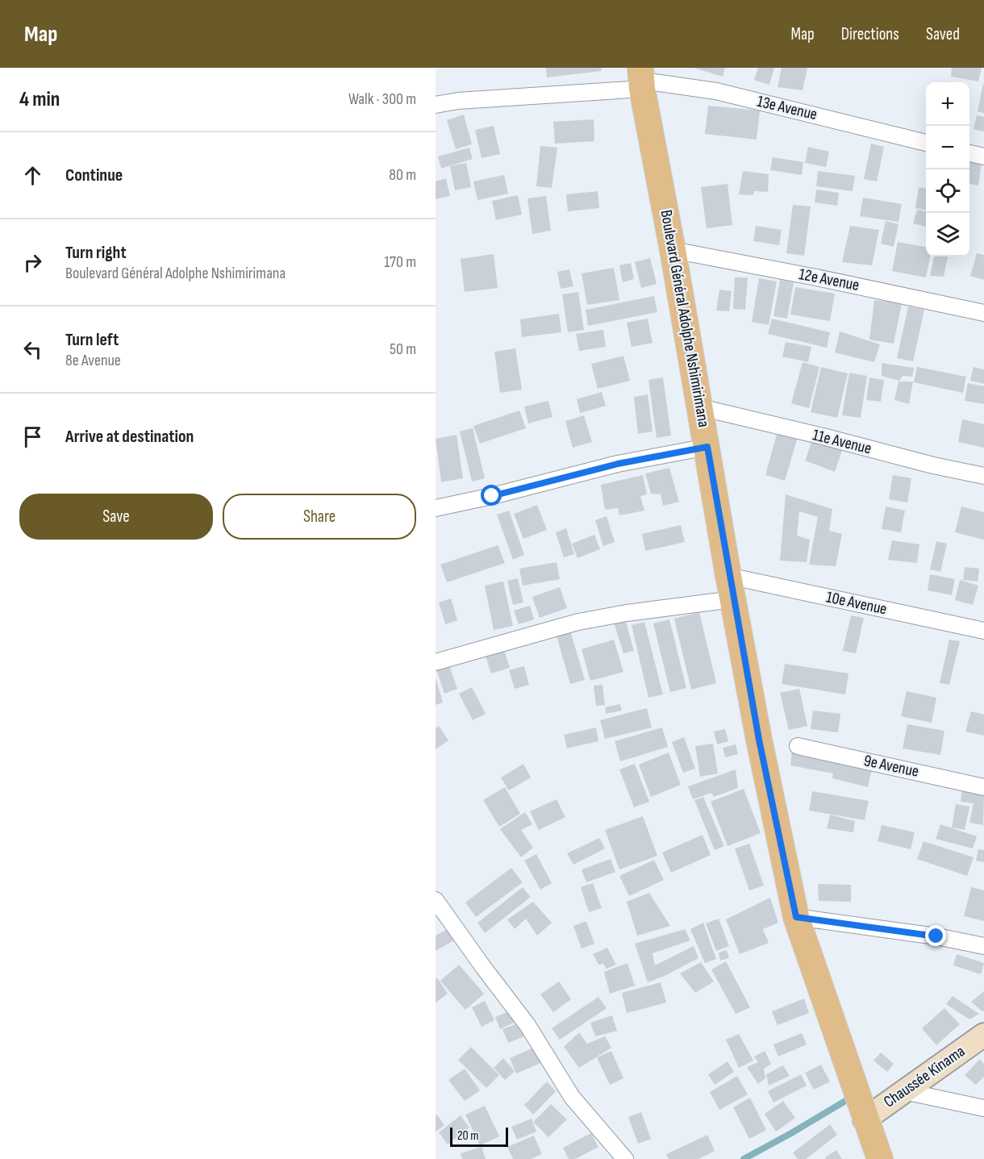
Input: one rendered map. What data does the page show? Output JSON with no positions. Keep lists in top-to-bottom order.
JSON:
{
  "streets": {
    "main road": ["Boulevard Général Adolphe Nshimirimana"],
    "street": [
      "13e Avenue",
      "12e Avenue",
      "11e Avenue",
      "10e Avenue",
      "9e Avenue",
      "Chaussée Kinama"
    ]
  },
  "crossings": [
    ["13e Avenue", "Boulevard Général Adolphe Nshimirimana"],
    ["12e Avenue", "Boulevard Général Adolphe Nshimirimana"],
    ["Boulevard Général Adolphe Nshimirimana", "11e Avenue"],
    ["Boulevard Général Adolphe Nshimirimana", "10e Avenue"],
    ["Boulevard Général Adolphe Nshimirimana", "Chaussée Kinama"]
  ],
  "scale_bar": "20 m",
  "page": {
    "header": "Map",
    "nav": ["Map", "Directions", "Saved"],
    "heading": ["4 min", "Walk · 300 m"],
    "map_buttons": ["+", "−"],
    "list": [
      ["Continue", "80 m"],
      ["Turn right", "Boulevard Général Adolphe Nshimirimana", "170 m"],
      ["Turn left", "8e Avenue", "50 m"],
      "Arrive at destination"
    ],
    "buttons": ["Save", "Share"],
    "scale": "20 m"
  }
}
